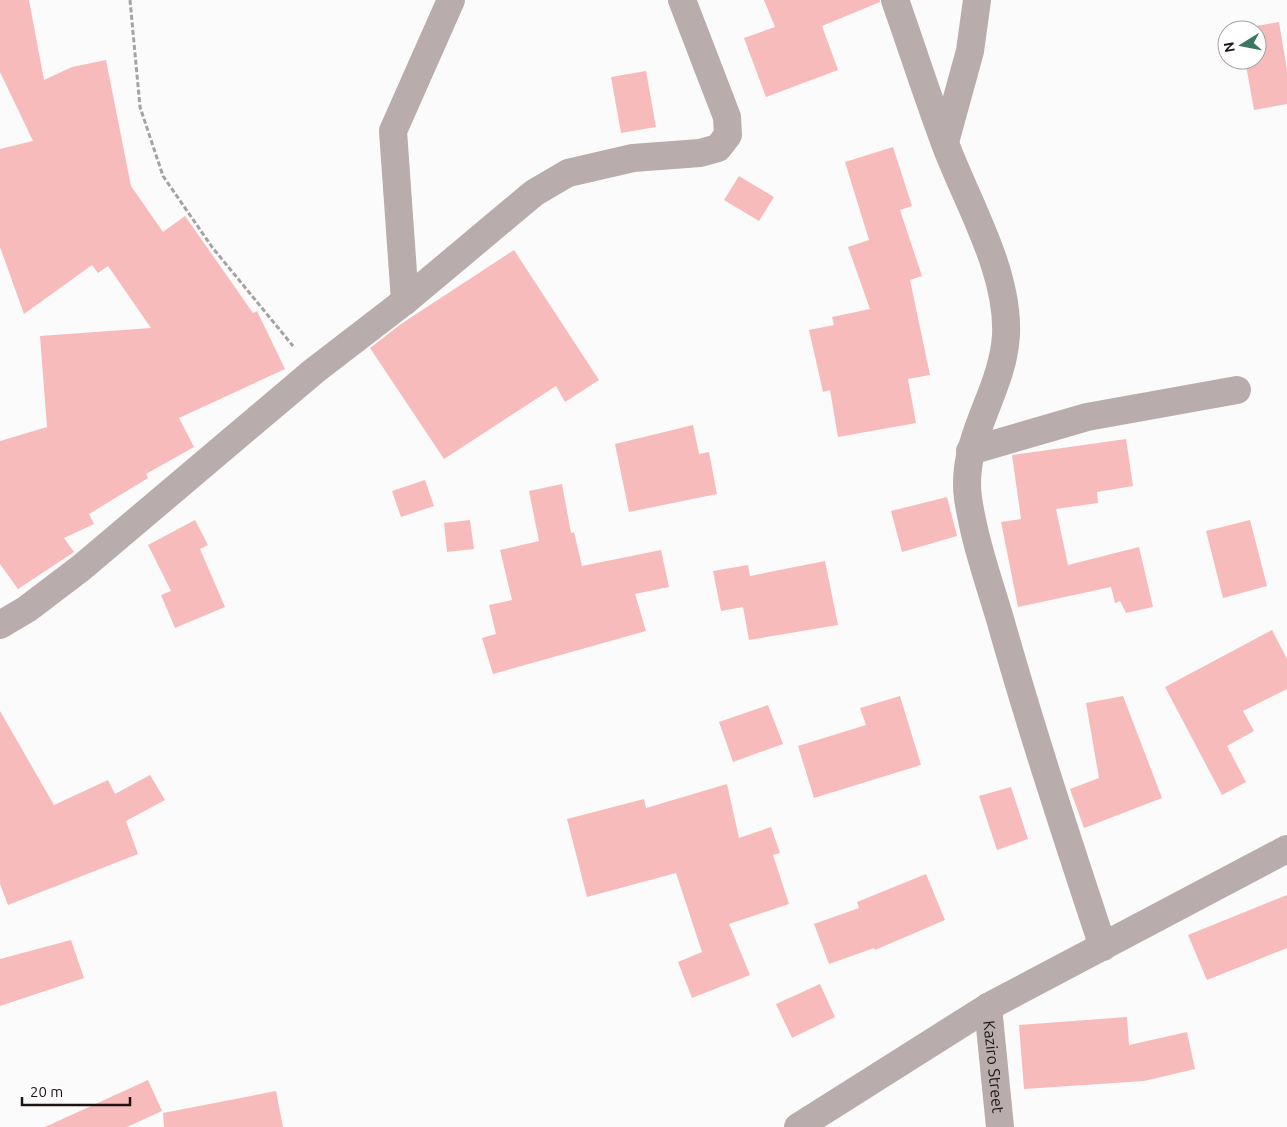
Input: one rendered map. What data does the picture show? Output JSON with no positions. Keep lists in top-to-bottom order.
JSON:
{
  "streets": {
    "street": ["Kaziro Street"]
  },
  "scale_bar": "20 m",
  "north": "left"
}
